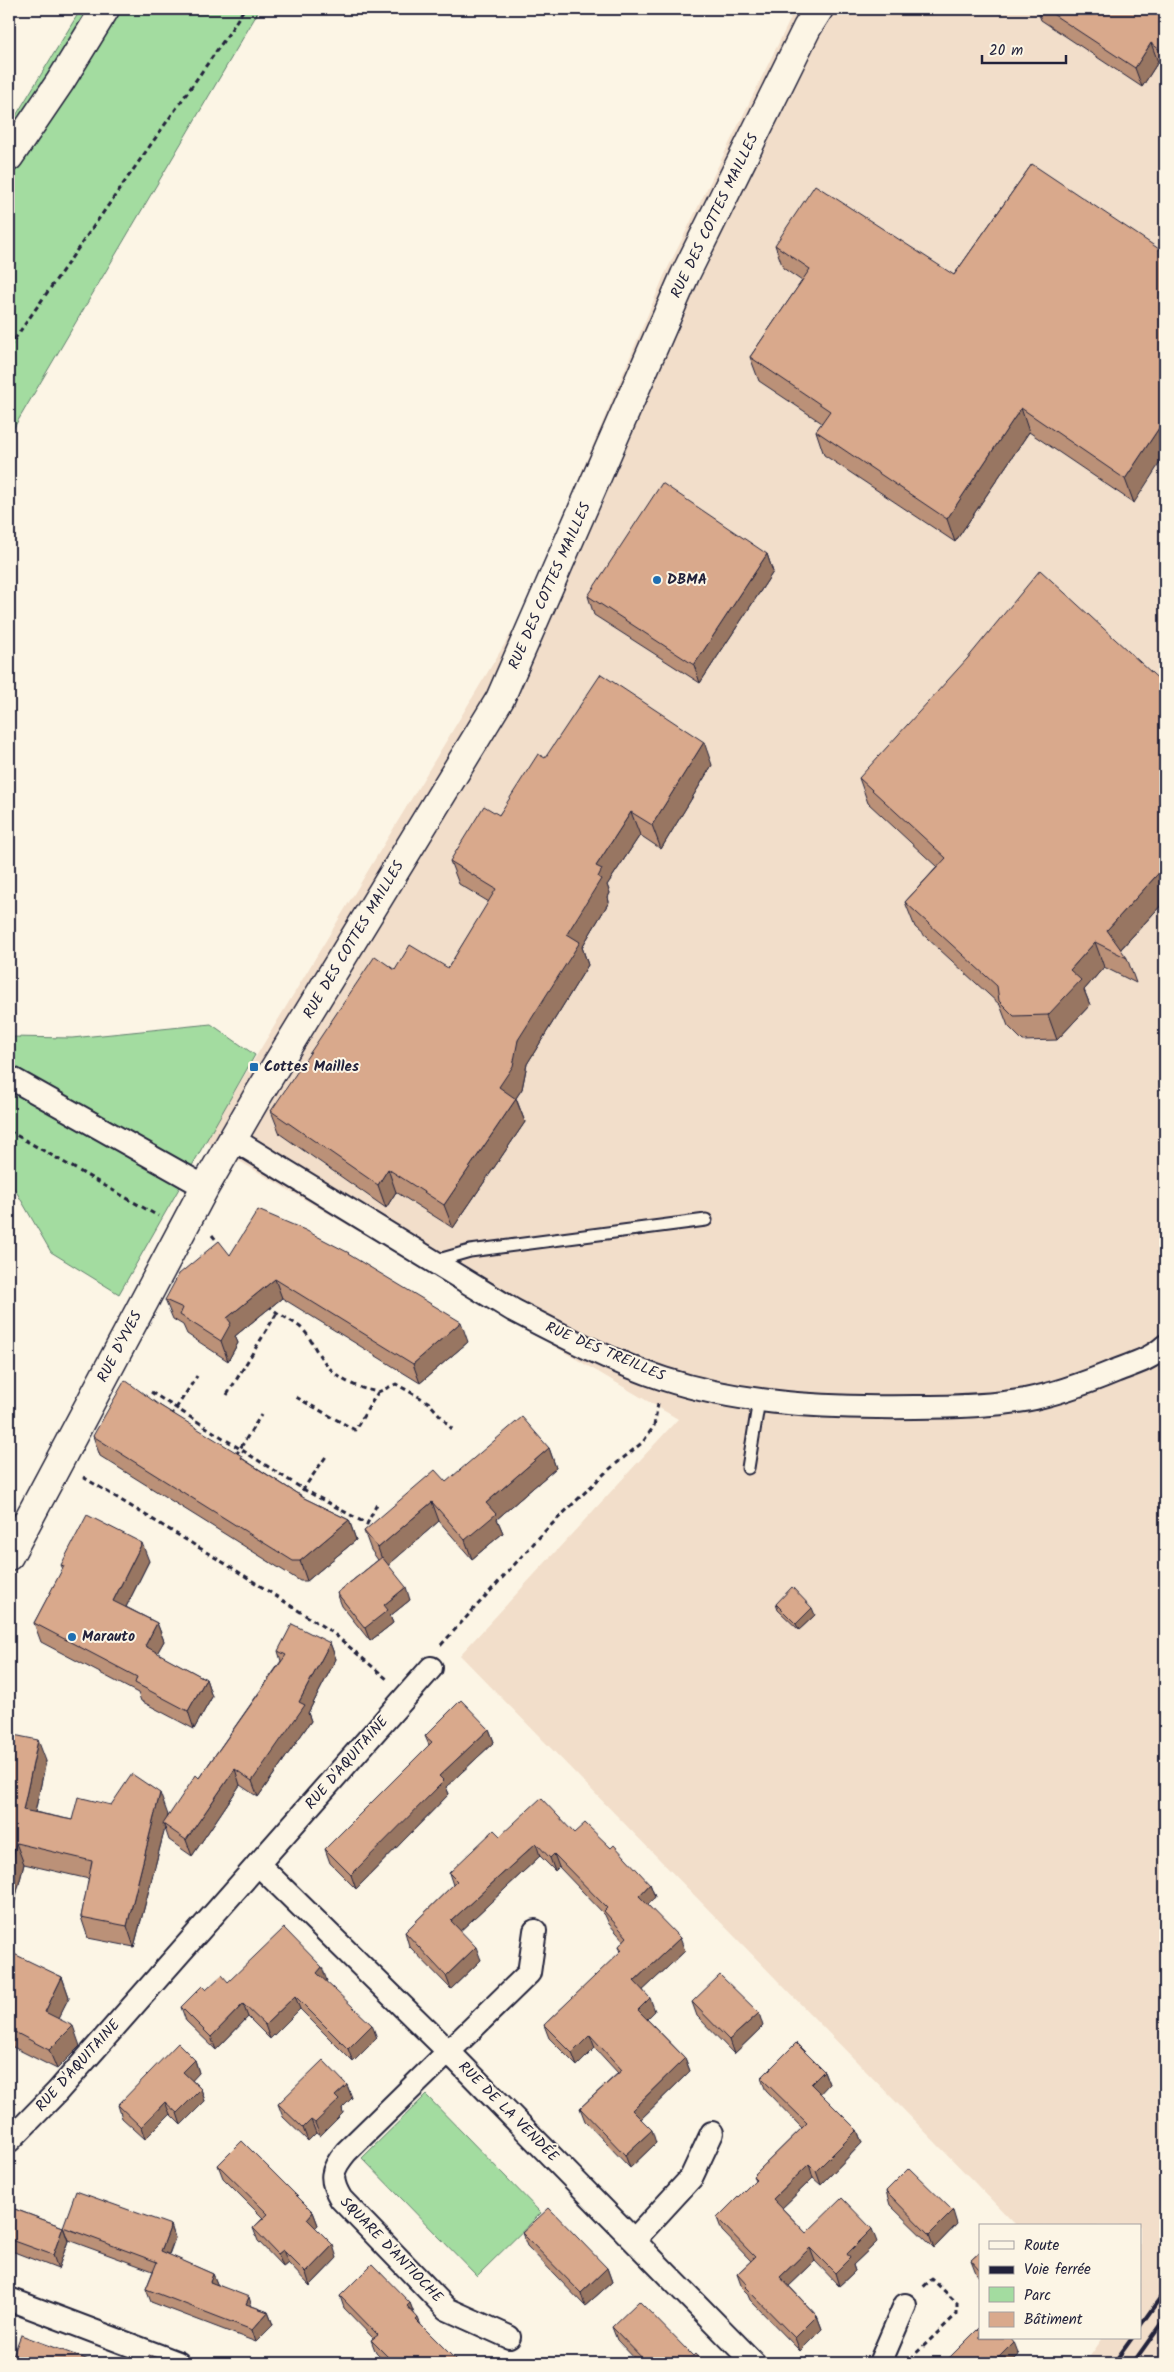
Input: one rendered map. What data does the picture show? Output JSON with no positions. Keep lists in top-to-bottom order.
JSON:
{
  "streets": {
    "street": [
      "RUE DES COTTES MAILLES",
      "RUE D'YVES",
      "RUE DES TREILLES",
      "RUE D'AQUITAINE",
      "RUE DE LA VENDÉE",
      "SQUARE D'ANTIOCHE"
    ]
  },
  "crossings": [
    ["RUE DES COTTES MAILLES", "RUE D'YVES"],
    ["RUE DES COTTES MAILLES", "RUE DES TREILLES"],
    ["RUE D'YVES", "RUE DES TREILLES"],
    ["RUE D'AQUITAINE", "RUE DE LA VENDÉE"],
    ["RUE DE LA VENDÉE", "SQUARE D'ANTIOCHE"]
  ],
  "places": {
    "other": ["DBMA", "Marauto"],
    "transit": ["Cottes Mailles"]
  },
  "legend": [
    "Route",
    "Voie ferrée",
    "Parc",
    "Bâtiment"
  ],
  "scale_bar": "20 m"
}
